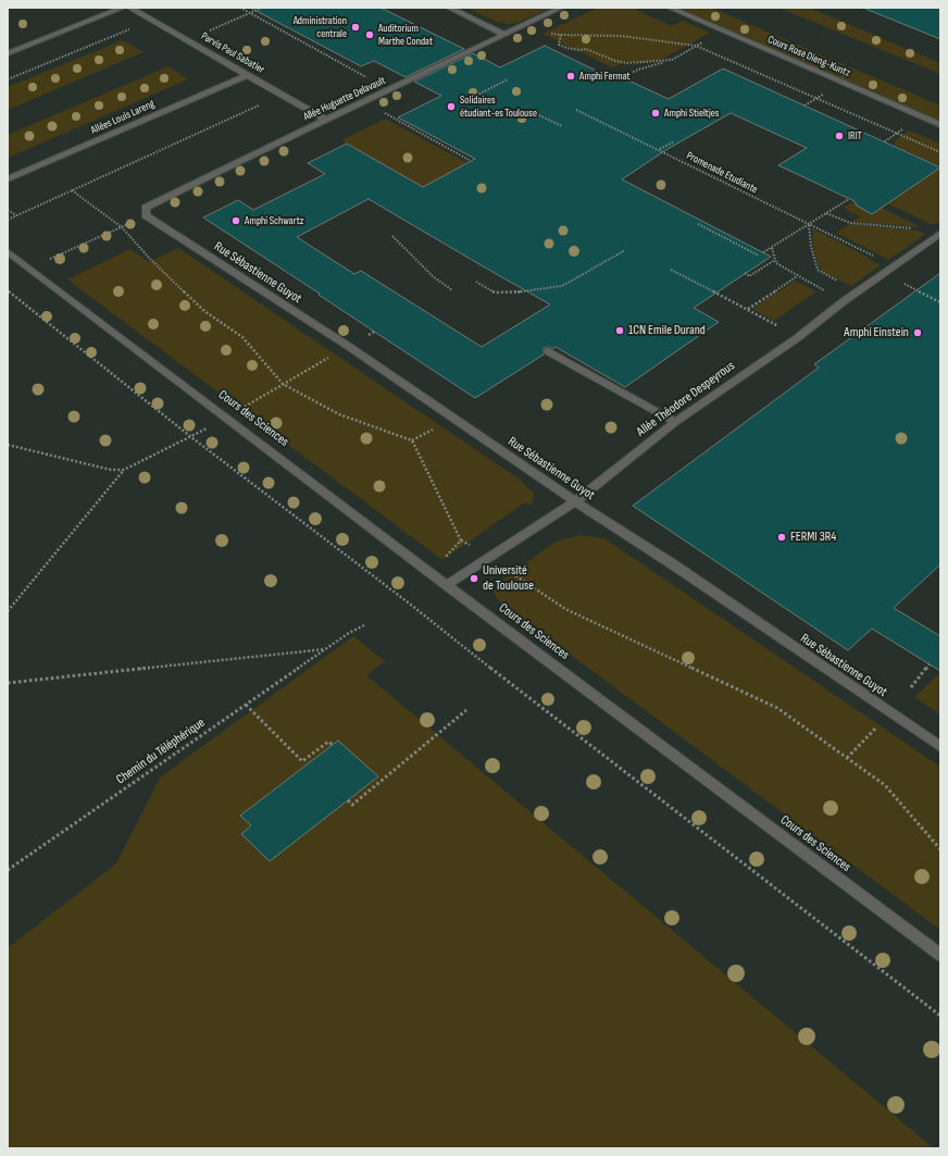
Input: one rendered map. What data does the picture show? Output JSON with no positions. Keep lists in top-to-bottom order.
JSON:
{
  "streets": {
    "street": [
      "Parvis Paul Sabatier",
      "Cours Rose Dieng-Kuntz",
      "Allée Huguette Delavault",
      "Allées Louis Lareng",
      "Rue Sébastienne Guyot",
      "Allée Théodore Despeyrous",
      "Cours des Sciences"
    ],
    "path": ["Promenade Etudiante", "Chemin du Téléphérique"]
  },
  "crossings": [
    ["Parvis Paul Sabatier", "Allée Huguette Delavault"],
    ["Parvis Paul Sabatier", "Allées Louis Lareng"],
    ["Allée Huguette Delavault", "Rue Sébastienne Guyot"],
    ["Rue Sébastienne Guyot", "Allée Théodore Despeyrous"],
    ["Allée Théodore Despeyrous", "Cours des Sciences"]
  ],
  "places": [
    "Administration centrale",
    "Auditorium Marthe Condat",
    "Amphi Fermat",
    "Solidaires étudiant-es Toulouse",
    "Amphi Stieltjes",
    "IRIT",
    "Amphi Schwartz",
    "1CN Emile Durand",
    "Amphi Einstein",
    "FERMI 3R4",
    "Université de Toulouse"
  ]
}
